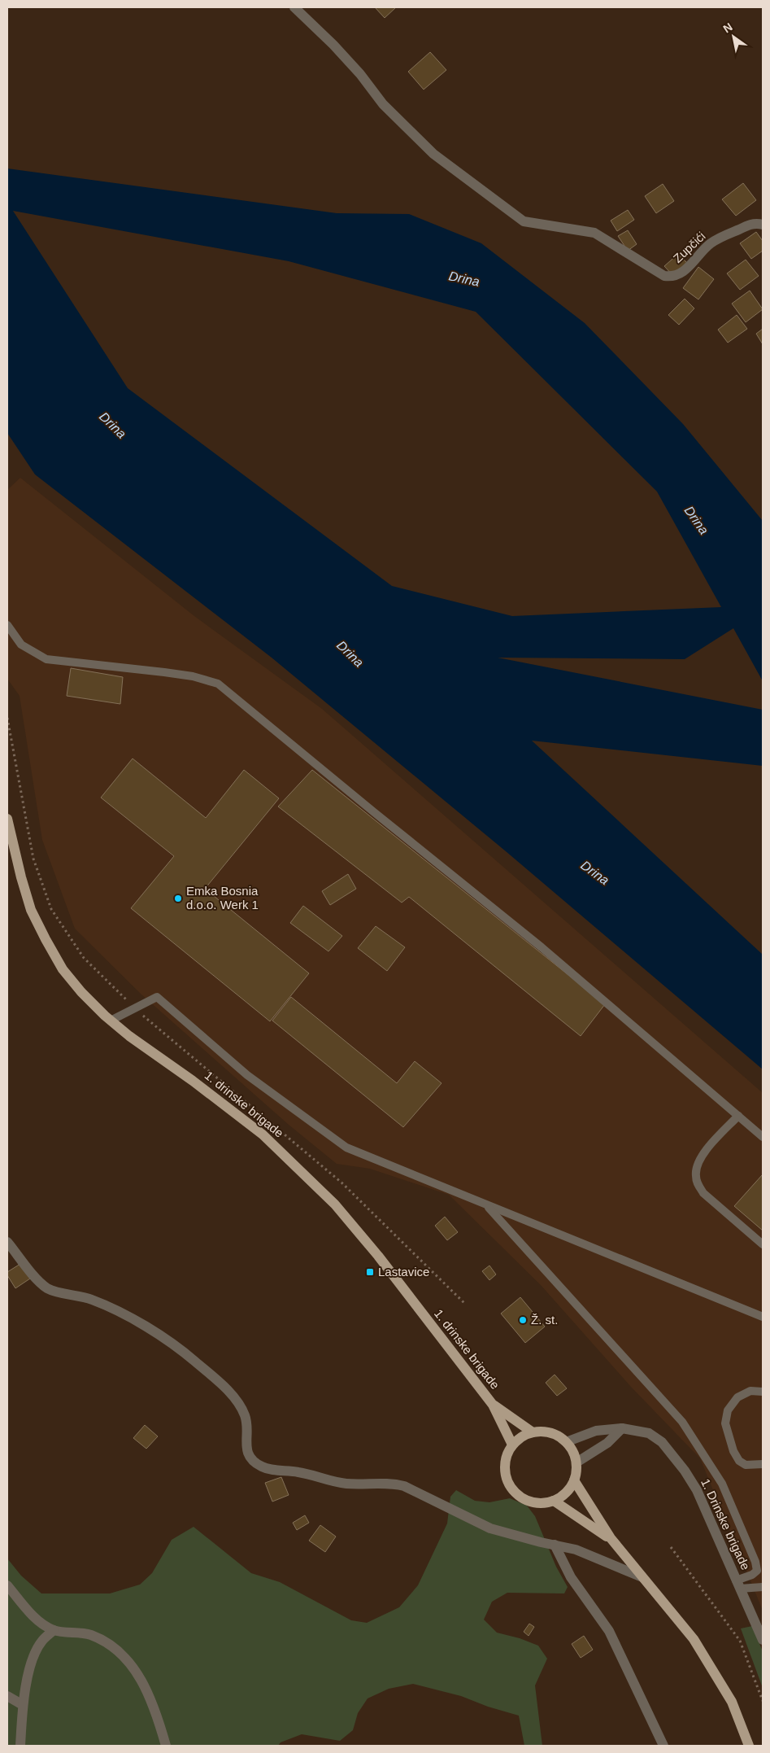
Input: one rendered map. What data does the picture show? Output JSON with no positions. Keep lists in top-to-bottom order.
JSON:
{
  "streets": {
    "main road": ["1. drinske brigade"],
    "street": ["Zupčići", "1. Drinske brigade"]
  },
  "water": ["Drina"],
  "places": {
    "other": ["Emka Bosnia d.o.o. Werk 1", "Ž. st."],
    "transit": ["Lastavice"]
  },
  "north": "top left"
}
